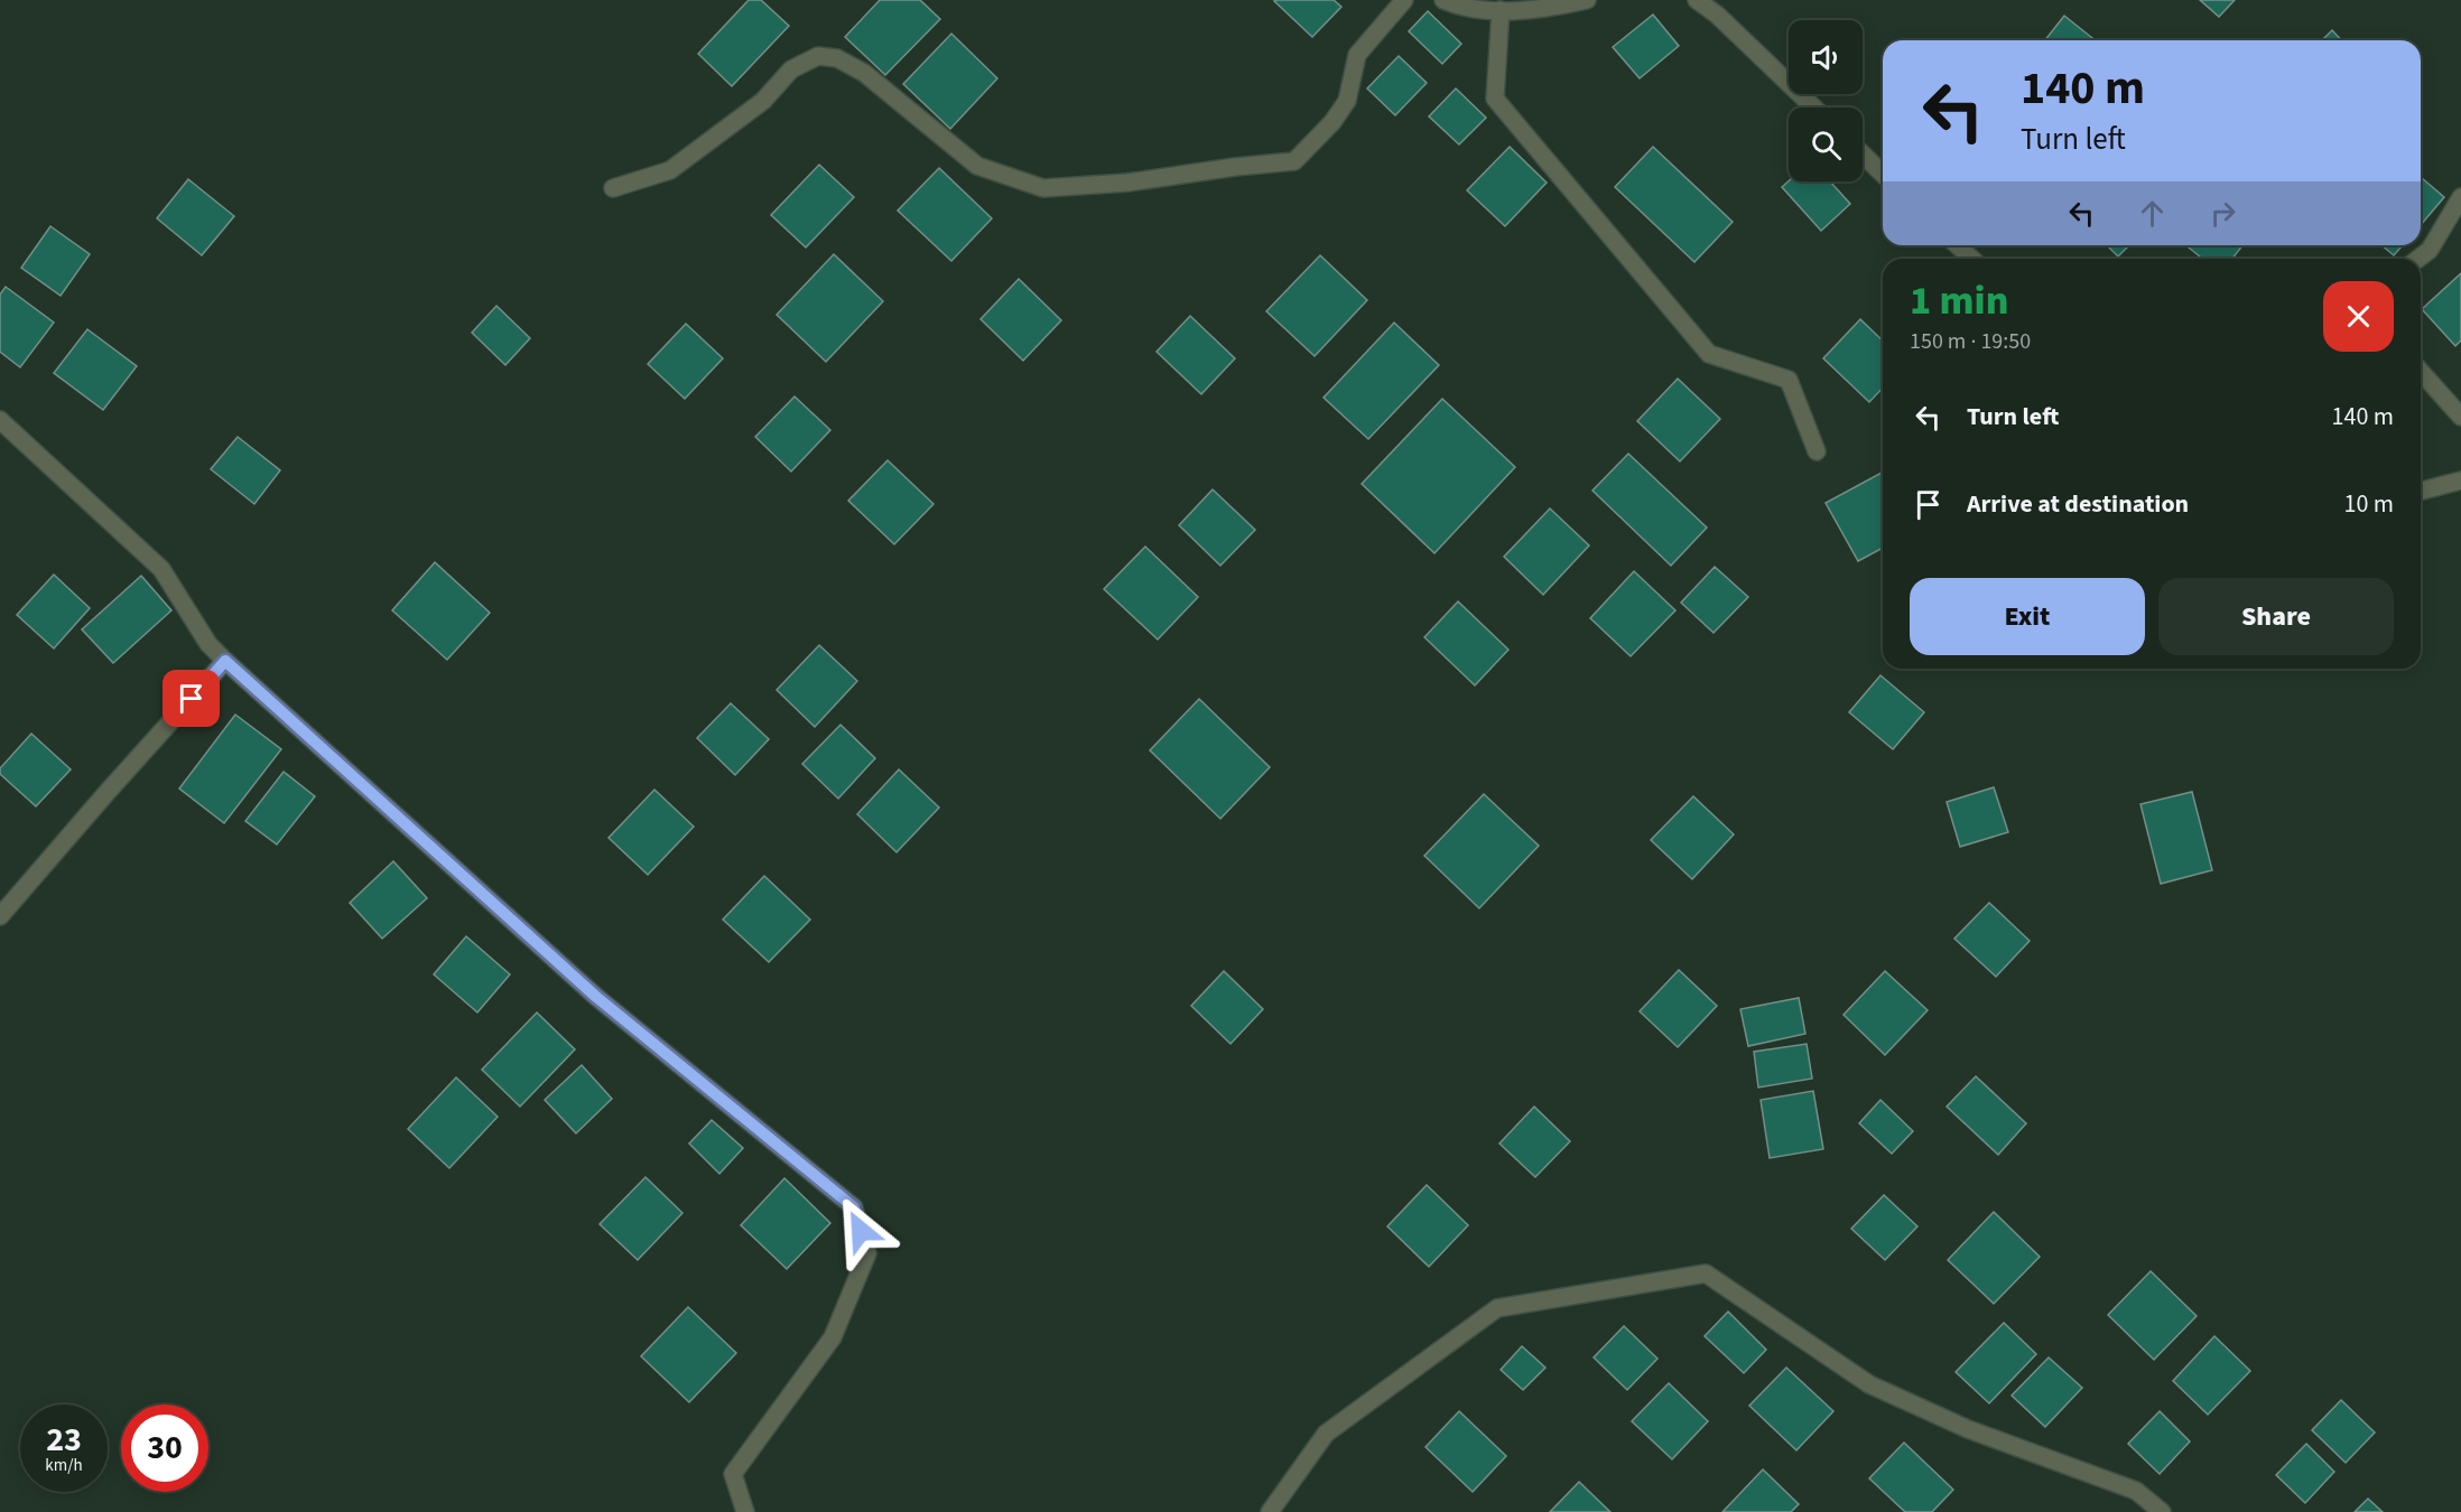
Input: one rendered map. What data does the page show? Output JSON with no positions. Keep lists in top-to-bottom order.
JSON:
{
  "page": {
    "turn": ["140 m", "Turn left"],
    "heading": ["1 min", "150 m · 19:50"],
    "list": [
      {
        "name": "Turn left",
        "value": "140 m"
      },
      {
        "name": "Arrive at destination",
        "value": "10 m"
      }
    ],
    "buttons": ["Exit", "Share"],
    "speed": "23 km/h",
    "limit": "30"
  }
}
